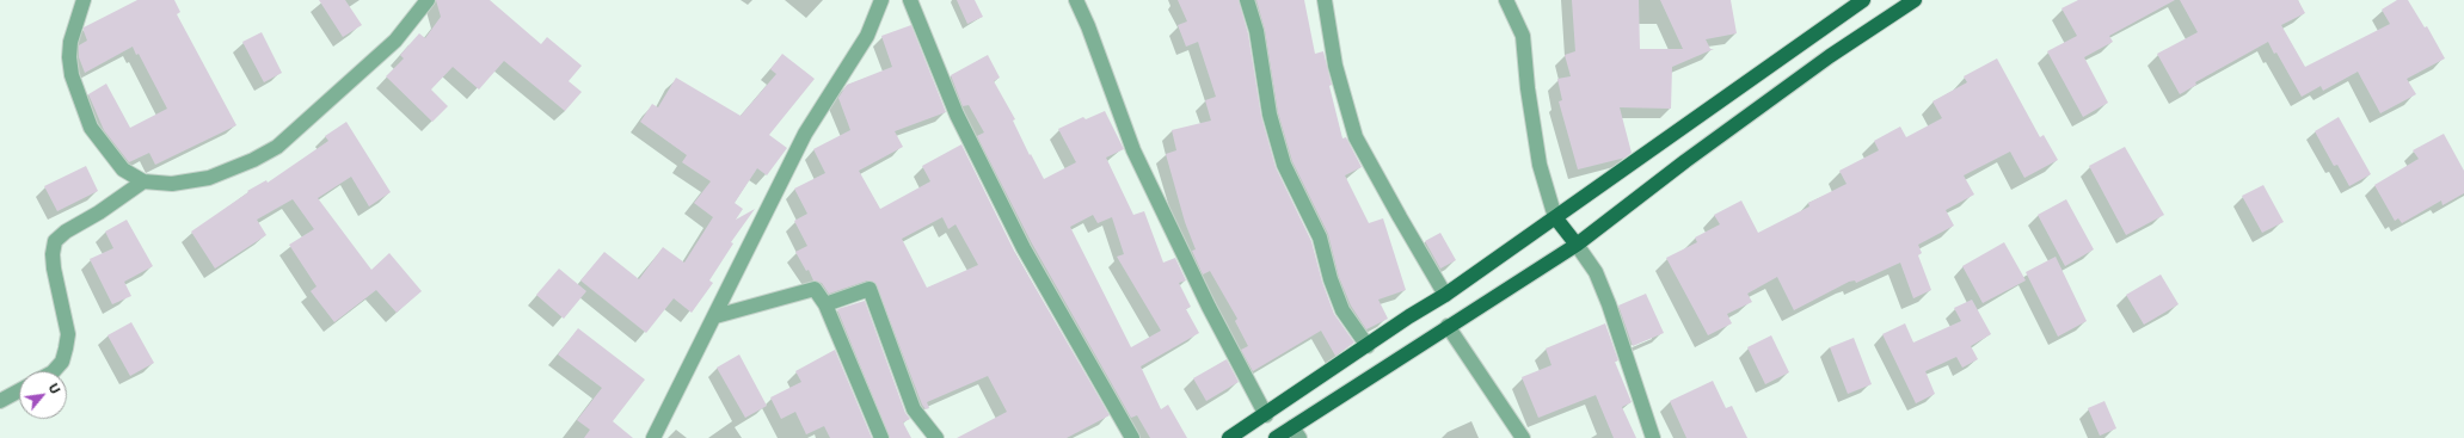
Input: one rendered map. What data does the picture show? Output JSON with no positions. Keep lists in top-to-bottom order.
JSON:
{
  "north": "top right"
}
